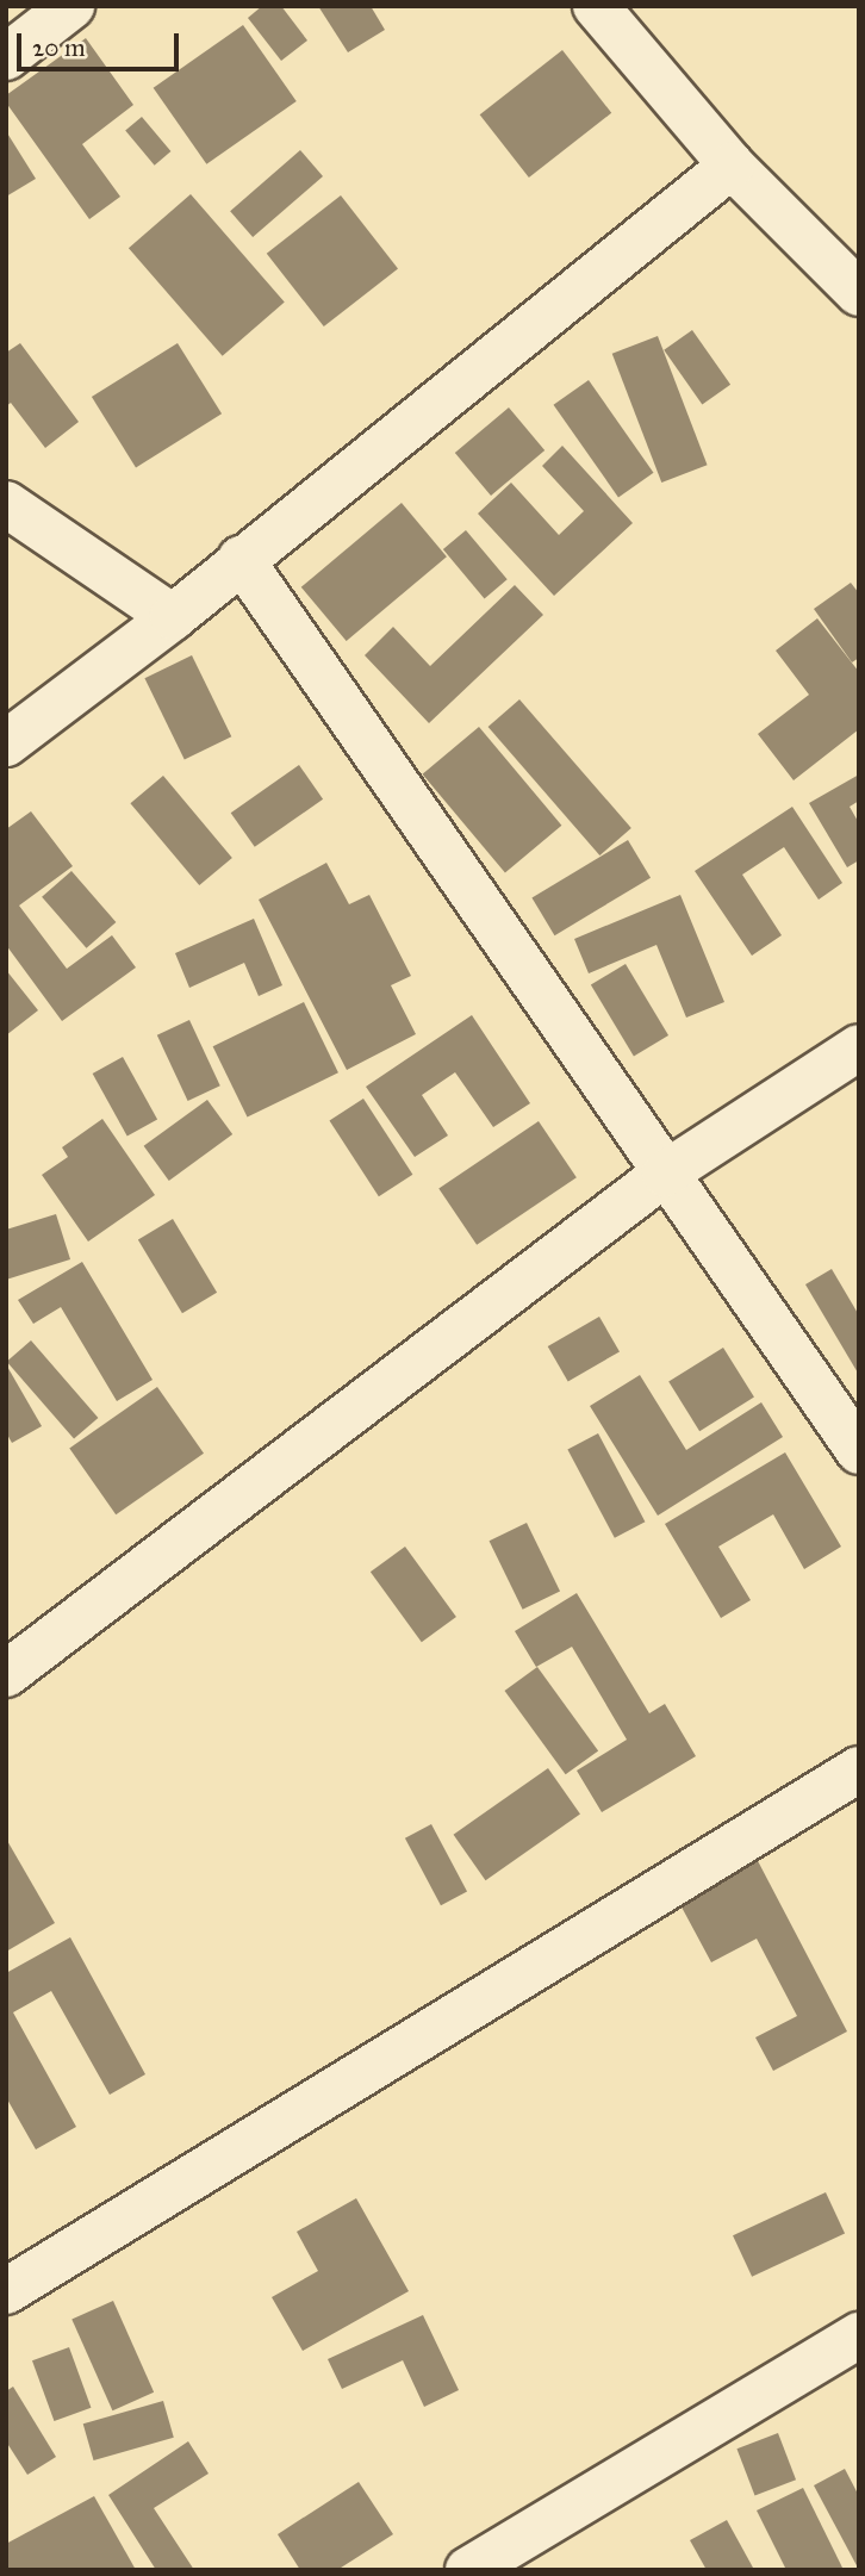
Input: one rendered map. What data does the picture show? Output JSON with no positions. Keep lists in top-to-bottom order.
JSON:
{
  "scale_bar": "20 m"
}
